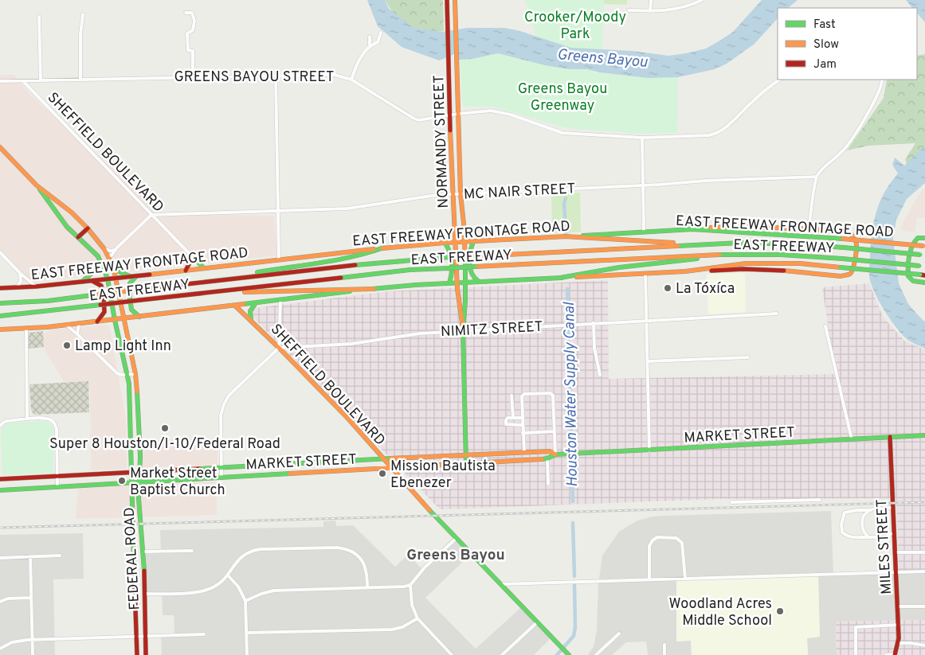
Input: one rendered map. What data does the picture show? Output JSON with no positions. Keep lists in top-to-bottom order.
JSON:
{
  "streets": {
    "main road": [
      "NORMANDY STREET",
      "SHEFFIELD BOULEVARD",
      "EAST FREEWAY FRONTAGE ROAD",
      "EAST FREEWAY",
      "MARKET STREET",
      "MILES STREET",
      "FEDERAL ROAD"
    ],
    "street": ["GREENS BAYOU STREET", "MC NAIR STREET", "NIMITZ STREET"]
  },
  "crossings": [
    ["GREENS BAYOU STREET", "NORMANDY STREET"],
    ["GREENS BAYOU STREET", "SHEFFIELD BOULEVARD"],
    ["NORMANDY STREET", "MC NAIR STREET"],
    ["NORMANDY STREET", "EAST FREEWAY FRONTAGE ROAD"],
    ["NORMANDY STREET", "NIMITZ STREET"],
    ["NORMANDY STREET", "MARKET STREET"],
    ["SHEFFIELD BOULEVARD", "MC NAIR STREET"],
    ["SHEFFIELD BOULEVARD", "EAST FREEWAY FRONTAGE ROAD"],
    ["SHEFFIELD BOULEVARD", "NIMITZ STREET"],
    ["SHEFFIELD BOULEVARD", "MARKET STREET"],
    ["EAST FREEWAY FRONTAGE ROAD", "FEDERAL ROAD"],
    ["MARKET STREET", "MILES STREET"],
    ["MARKET STREET", "FEDERAL ROAD"]
  ],
  "districts": ["Greens Bayou"],
  "water": ["Greens Bayou", "Houston Water Supply Canal"],
  "parks": ["Crooker/Moody Park", "Greens Bayou Greenway"],
  "places": [
    "La Tóxíca",
    "Lamp Light Inn",
    "Super 8 Houston/I-10/Federal Road",
    "Mission Bautista Ebenezer",
    "Market Street Baptist Church",
    "Woodland Acres Middle School"
  ],
  "legend": ["Fast", "Slow", "Jam"]
}
